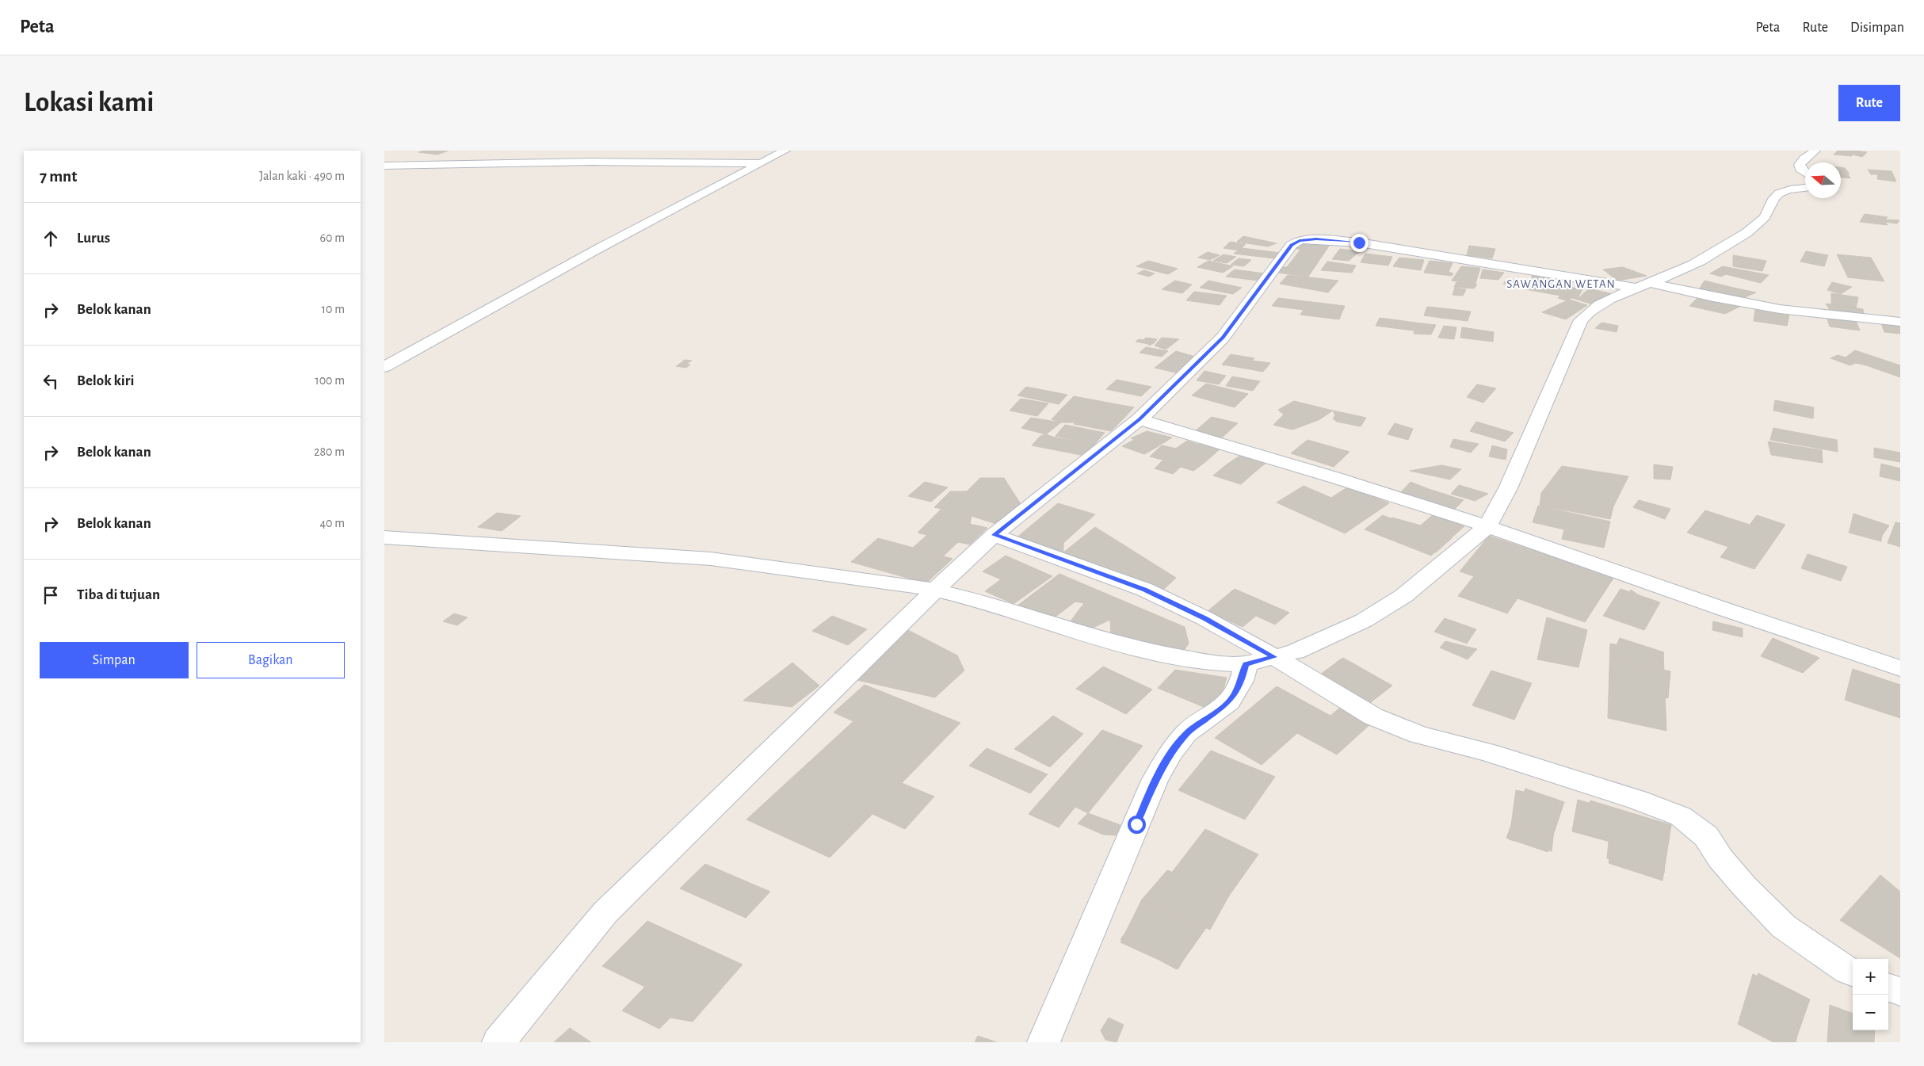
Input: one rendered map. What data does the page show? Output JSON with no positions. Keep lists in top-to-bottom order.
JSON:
{
  "districts": ["SAWANGAN WETAN"],
  "north": "left",
  "page": {
    "header": "Peta",
    "nav": ["Peta", "Rute", "Disimpan"],
    "buttons": [
      "Rute",
      ["Simpan", "Bagikan"]
    ],
    "title": "Lokasi kami",
    "heading": ["7 mnt", "Jalan kaki · 490 m"],
    "list": [
      ["Lurus", "60 m"],
      ["Belok kanan", "10 m"],
      ["Belok kiri", "100 m"],
      ["Belok kanan", "280 m"],
      ["Belok kanan", "40 m"],
      "Tiba di tujuan"
    ],
    "map_buttons": ["+", "−"]
  }
}
